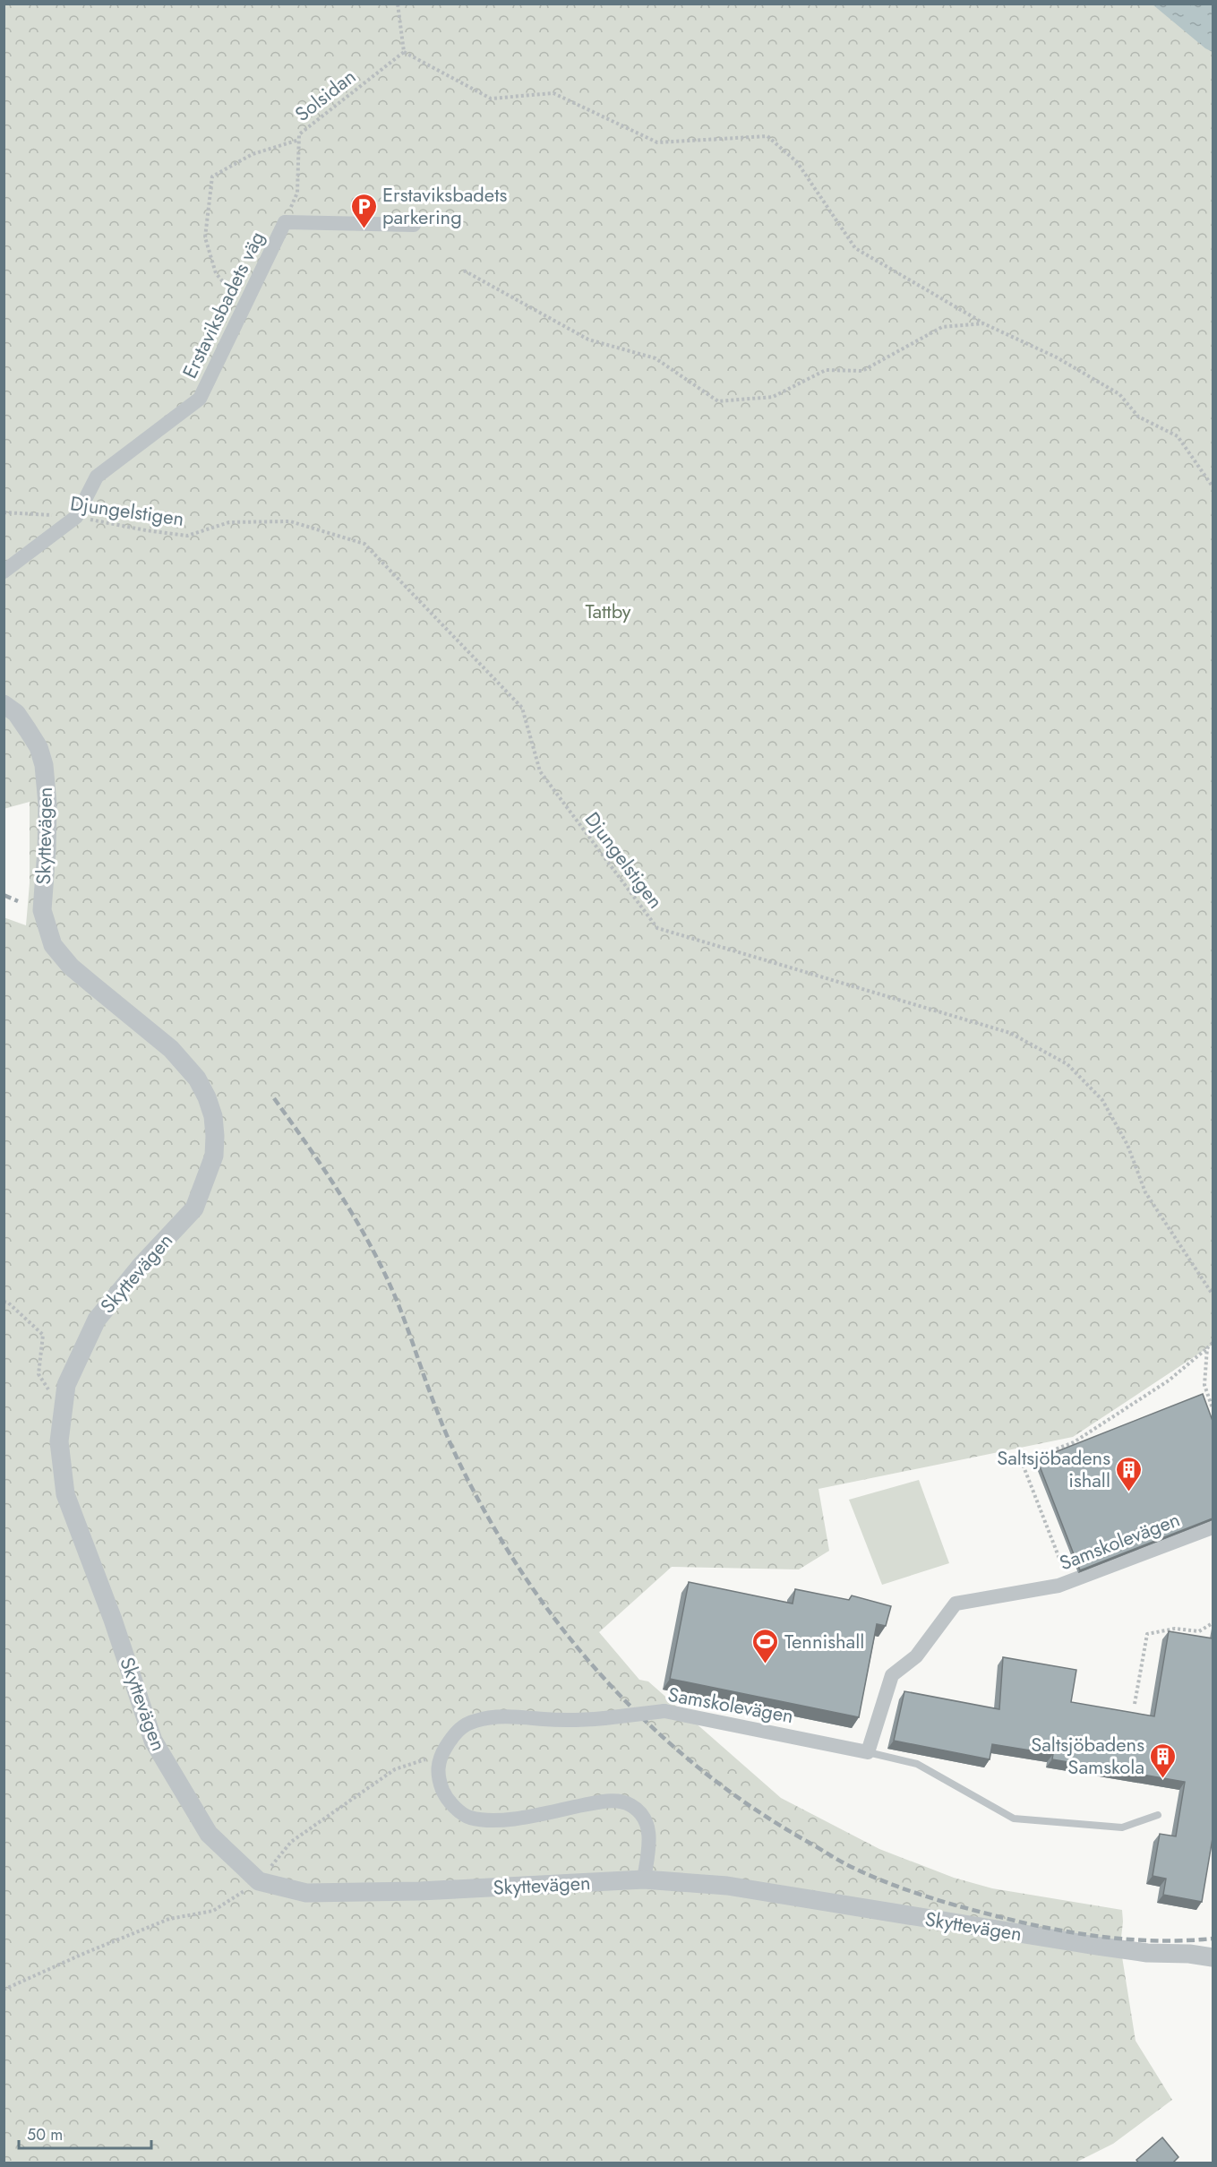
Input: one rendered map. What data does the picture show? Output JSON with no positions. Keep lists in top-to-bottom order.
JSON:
{
  "streets": {
    "street": ["Erstaviksbadets väg", "Skyttevägen", "Samskolevägen"],
    "path": ["Solsidan", "Djungelstigen"]
  },
  "crossings": [
    ["Solsidan", "Erstaviksbadets väg"],
    ["Erstaviksbadets väg", "Djungelstigen"],
    ["Skyttevägen", "Samskolevägen"]
  ],
  "parks": ["Tattby"],
  "places": {
    "parking": ["Erstaviksbadets parkering"],
    "building": ["Saltsjöbadens ishall", "Saltsjöbadens Samskola"],
    "sports": ["Tennishall"]
  },
  "scale_bar": "50 m"
}
